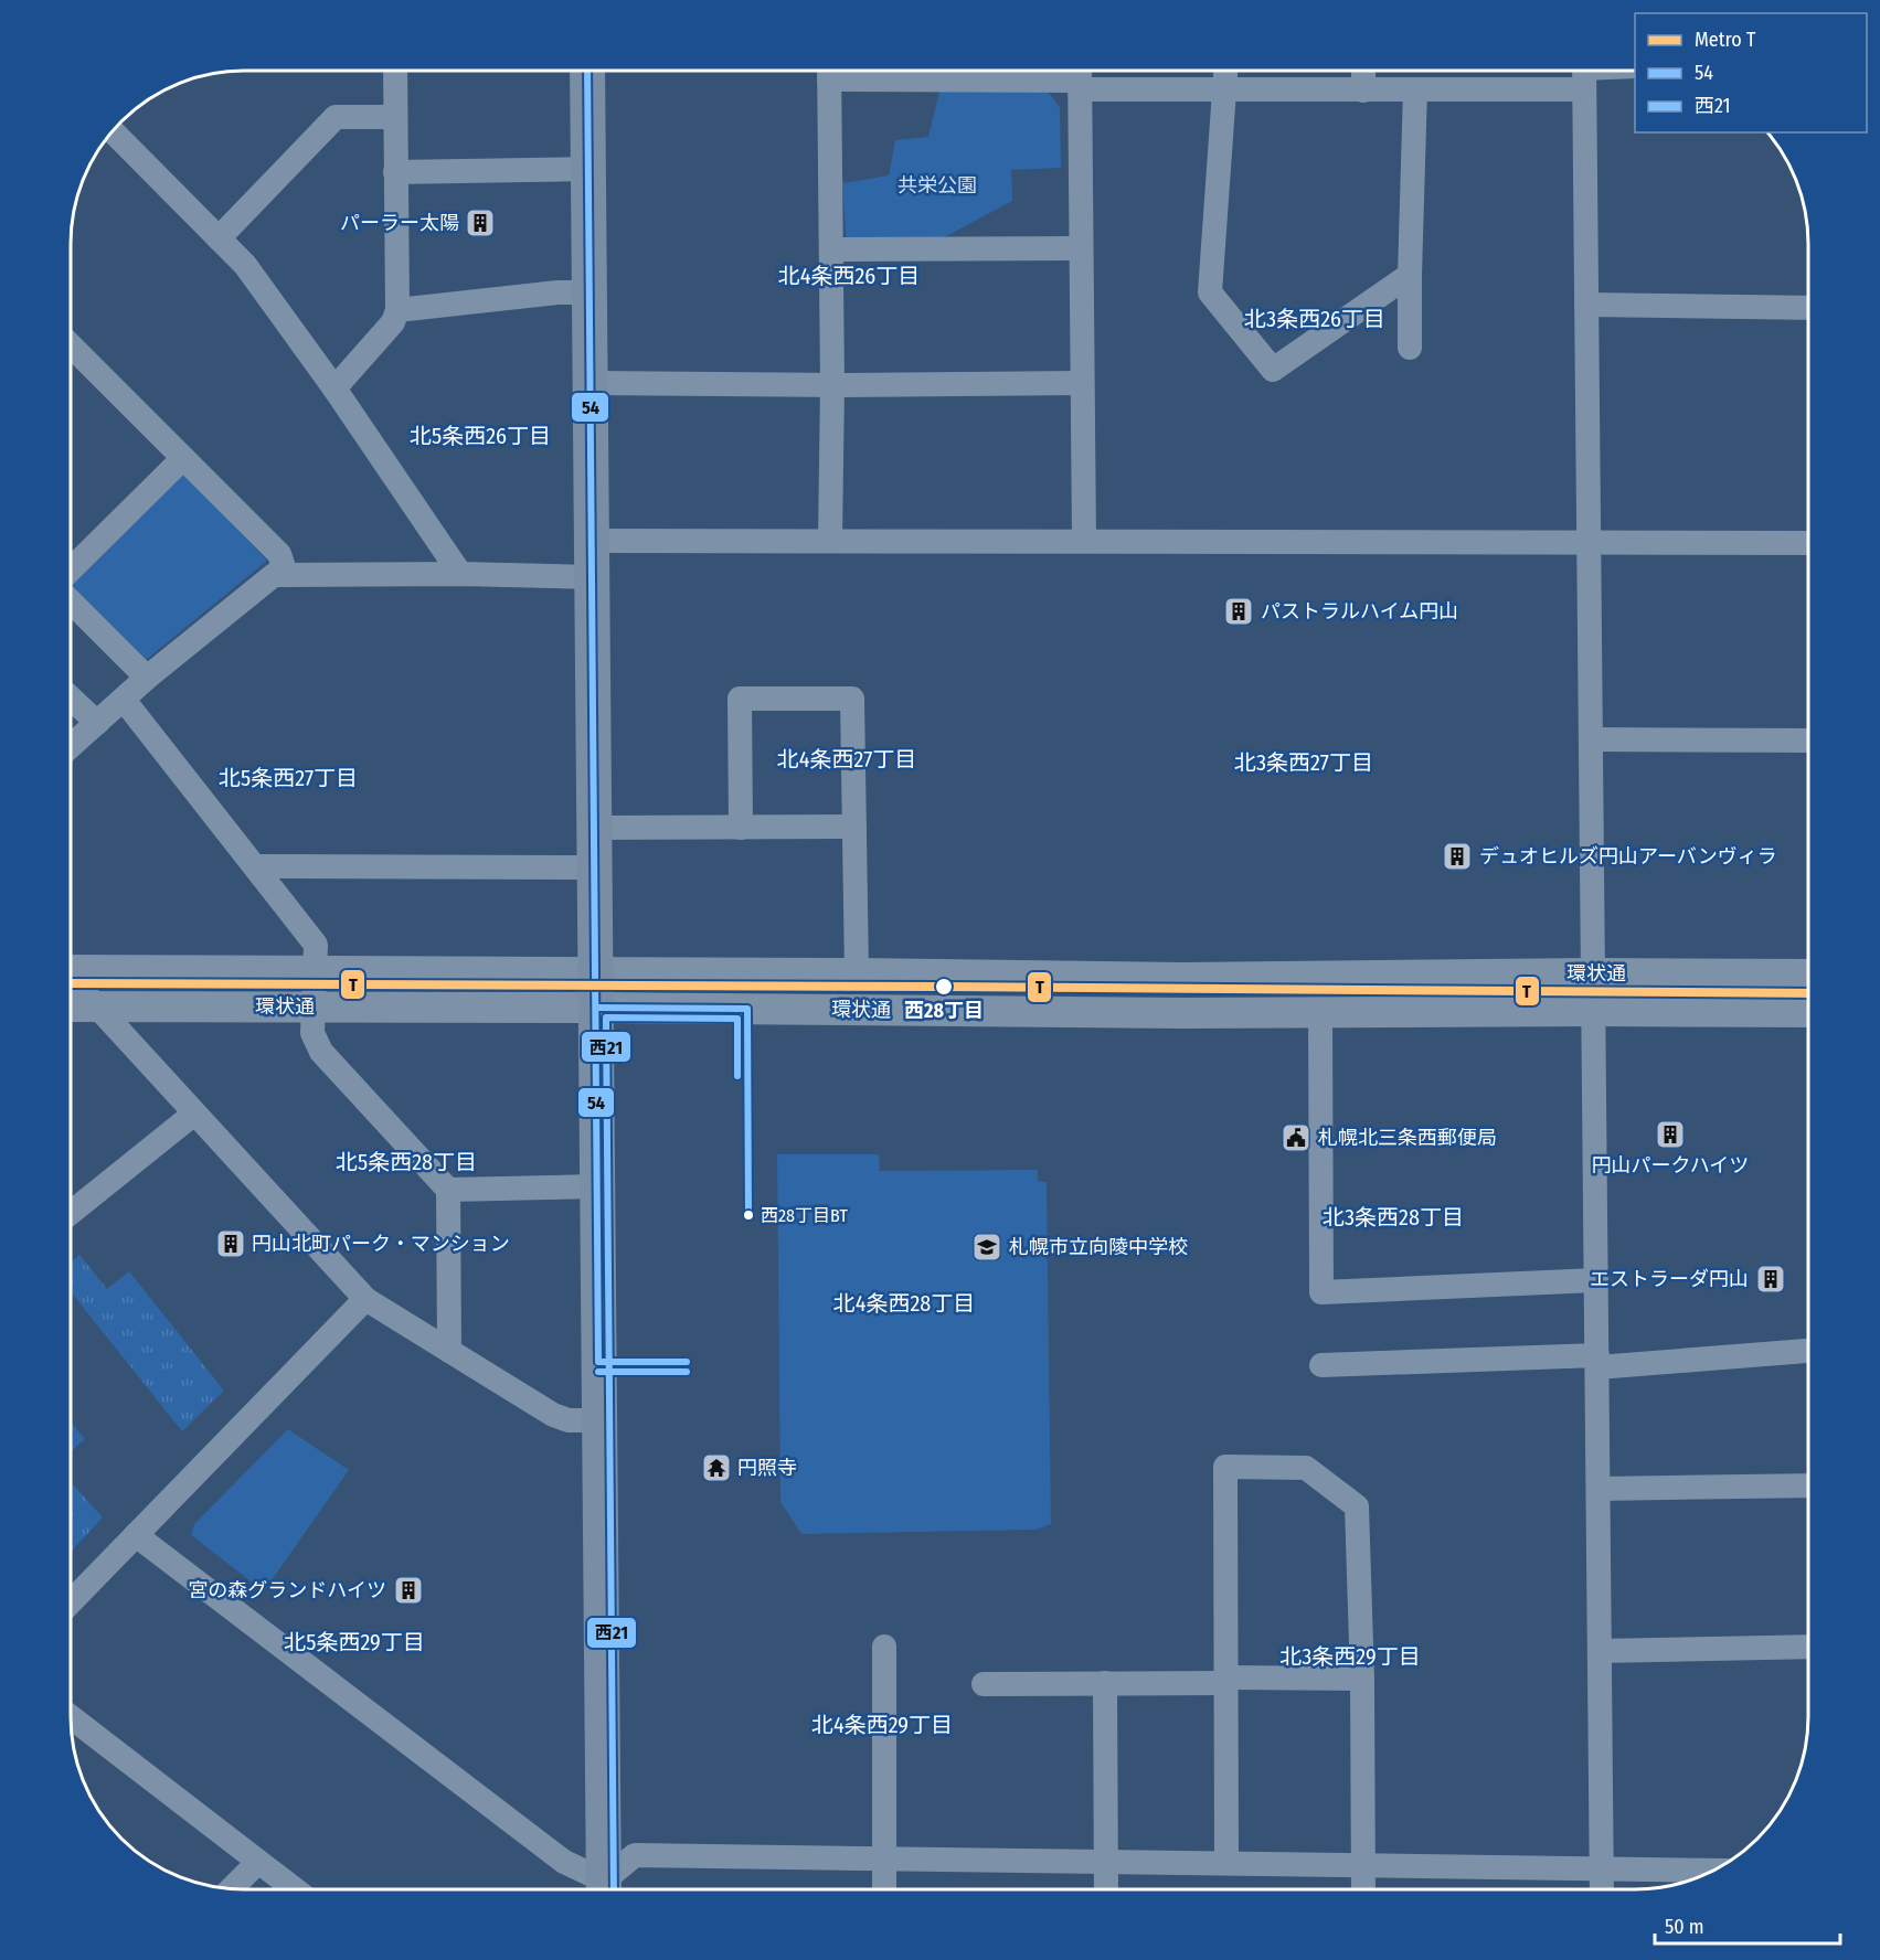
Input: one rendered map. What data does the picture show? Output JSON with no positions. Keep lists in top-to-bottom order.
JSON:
{
  "streets": {
    "street": ["環状通"]
  },
  "districts": [
    "北4条西26丁目",
    "北3条西26丁目",
    "北5条西26丁目",
    "北4条西27丁目",
    "北3条西27丁目",
    "北5条西27丁目",
    "北5条西28丁目",
    "北3条西28丁目",
    "北4条西28丁目",
    "北5条西29丁目",
    "北3条西29丁目",
    "北4条西29丁目"
  ],
  "parks": ["共栄公園"],
  "places": {
    "building": [
      "パーラー太陽",
      "パストラルハイム円山",
      "デュオヒルズ円山アーバンヴィラ",
      "円山パークハイツ",
      "円山北町パーク・マンション",
      "エストラーダ円山",
      "宮の森グランドハイツ"
    ],
    "other": ["西28丁目", "西28丁目BT"],
    "public building": ["札幌北三条西郵便局"],
    "school or university": ["札幌市立向陵中学校"],
    "temple": ["円照寺"]
  },
  "lines": ["transit line 54", "metro line T", "transit line 西21"],
  "legend": ["Metro T", "54", "西21"],
  "scale_bar": "50 m"
}
